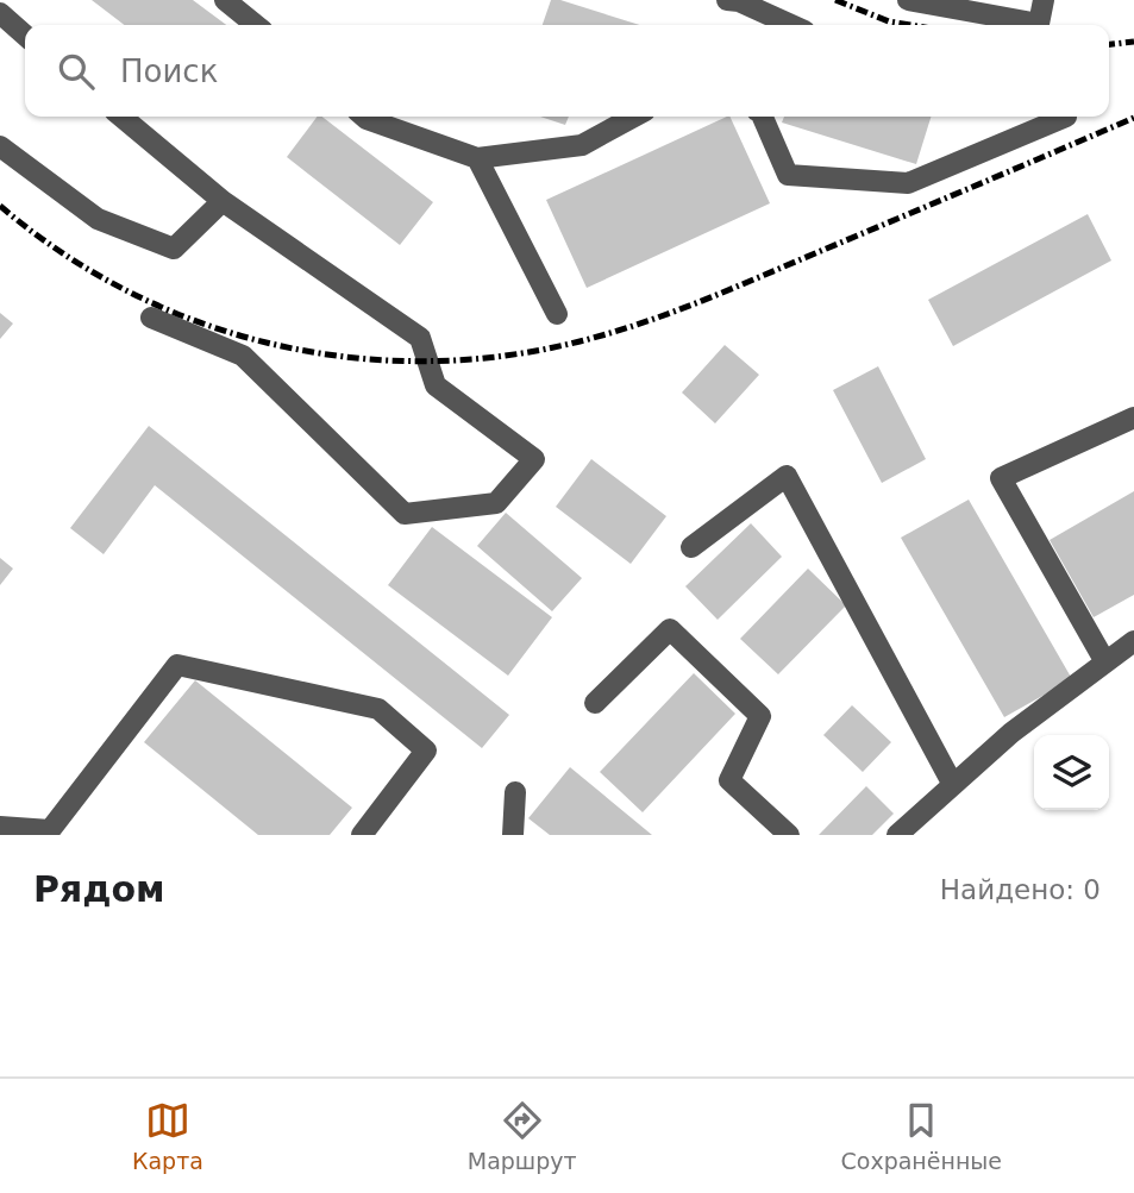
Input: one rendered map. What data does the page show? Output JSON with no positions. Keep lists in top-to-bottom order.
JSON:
{
  "page": {
    "search": "Поиск",
    "heading": ["Рядом", "Найдено: 0"],
    "nav": ["Карта", "Маршрут", "Сохранённые"]
  }
}
